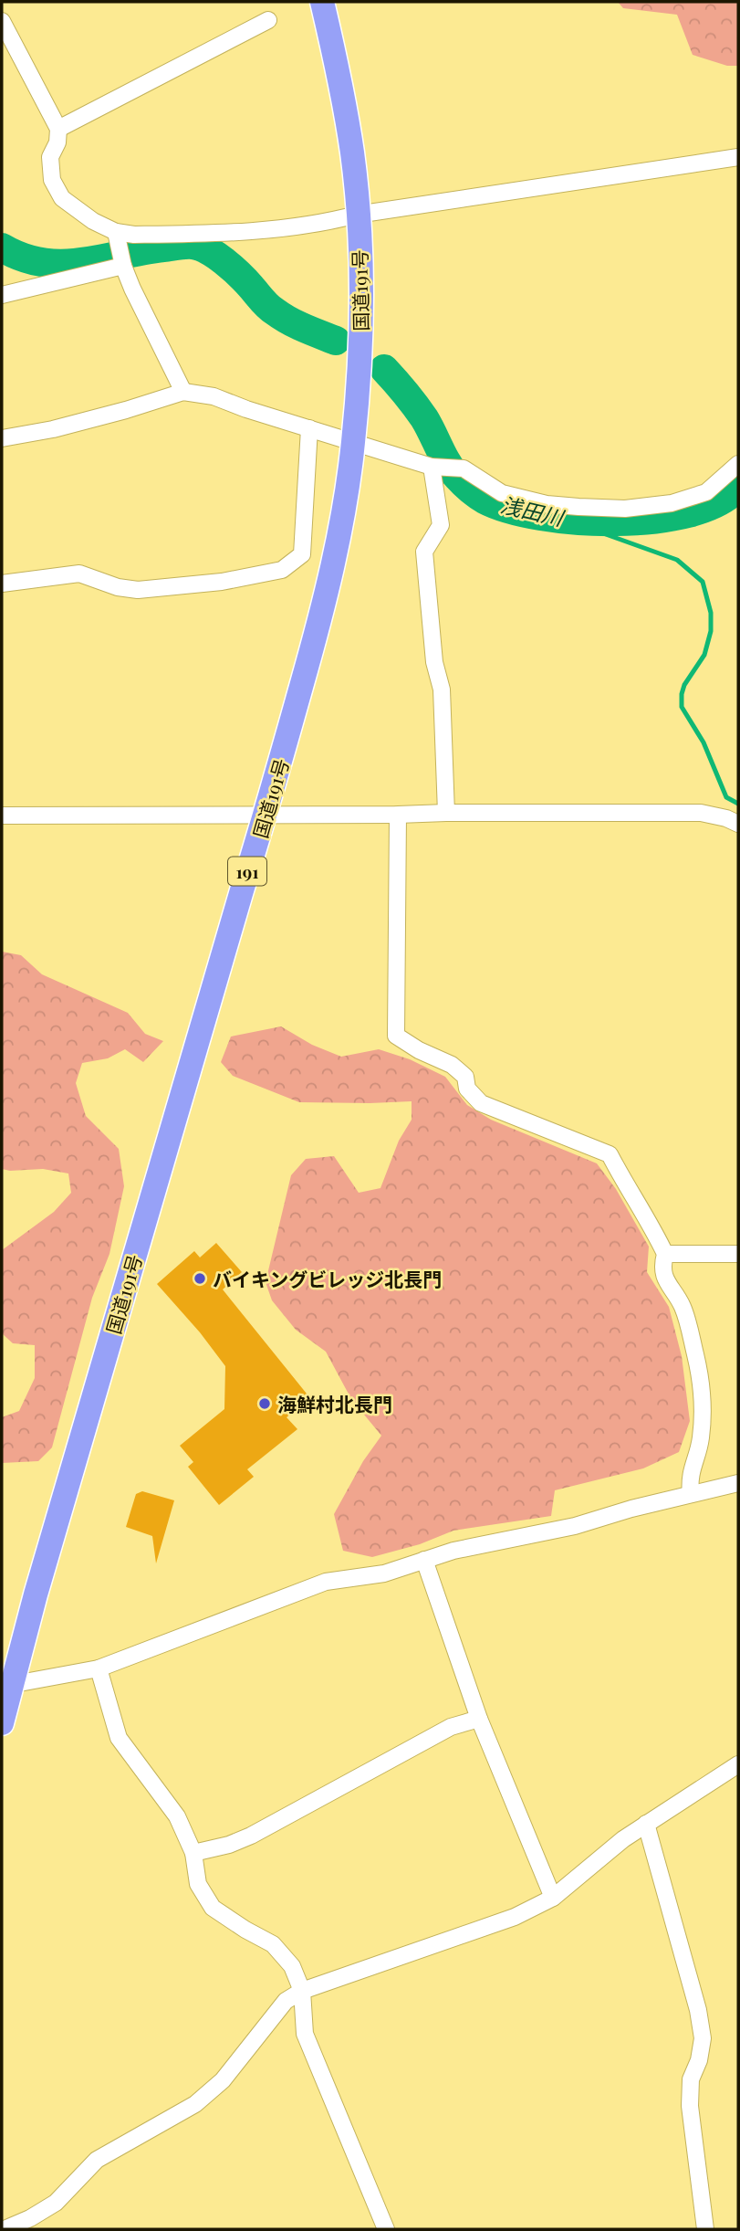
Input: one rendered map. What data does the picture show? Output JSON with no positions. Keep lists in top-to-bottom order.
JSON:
{
  "streets": {
    "highway": ["国道191号", "191"]
  },
  "water": ["浅田川"],
  "places": ["バイキングビレッジ北長門", "海鮮村北長門"]
}
